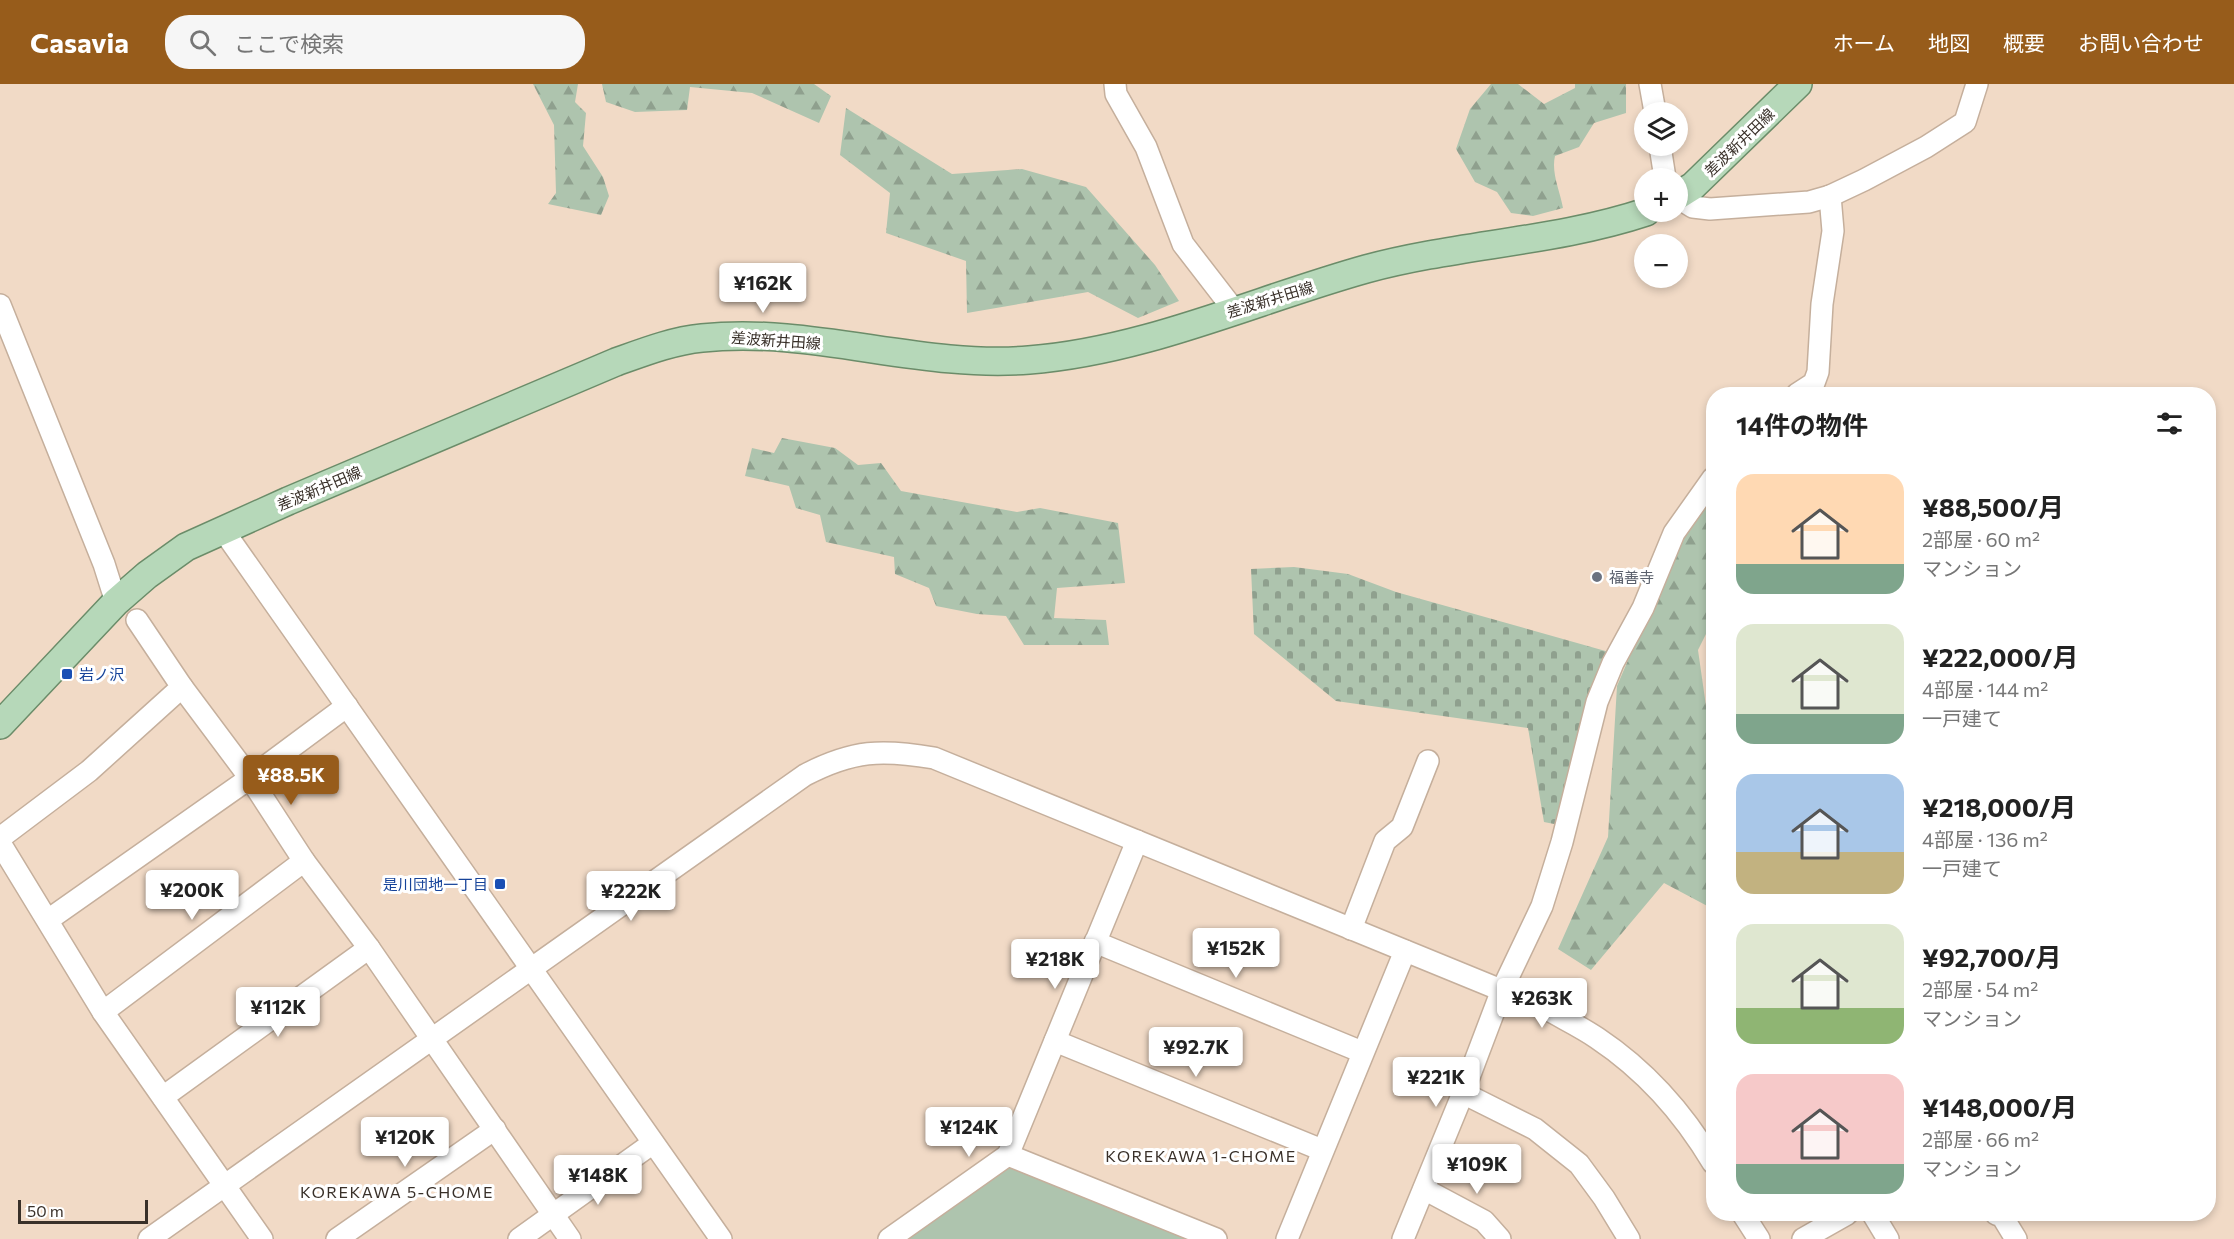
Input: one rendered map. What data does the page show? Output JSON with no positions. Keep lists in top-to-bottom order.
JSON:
{
  "streets": {
    "main road": ["差波新井田線"]
  },
  "districts": ["KOREKAWA 1-CHOME", "KOREKAWA 5-CHOME"],
  "places": {
    "other": ["福善寺"],
    "transit": ["岩ノ沢", "是川団地一丁目"]
  },
  "scale_bar": "50 m",
  "page": {
    "header": "Casavia",
    "search": "ここで検索",
    "nav": [
      "ホーム",
      "地図",
      "概要",
      "お問い合わせ"
    ],
    "map_buttons": ["+", "−"],
    "price": [
      "¥162K",
      "¥88.5K",
      "¥200K",
      "¥222K",
      "¥152K",
      "¥218K",
      "¥263K",
      "¥112K",
      "¥92.7K",
      "¥221K",
      "¥124K",
      "¥120K",
      "¥109K",
      "¥148K"
    ],
    "heading": "14件の物件",
    "list": [
      {
        "name": "¥88,500/月",
        "note": "2部屋 · 60 m² · マンション"
      },
      {
        "name": "¥222,000/月",
        "note": "4部屋 · 144 m² · 一戸建て"
      },
      {
        "name": "¥218,000/月",
        "note": "4部屋 · 136 m² · 一戸建て"
      },
      {
        "name": "¥92,700/月",
        "note": "2部屋 · 54 m² · マンション"
      },
      {
        "name": "¥148,000/月",
        "note": "2部屋 · 66 m² · マンション"
      }
    ],
    "scale": "50 m"
  }
}
